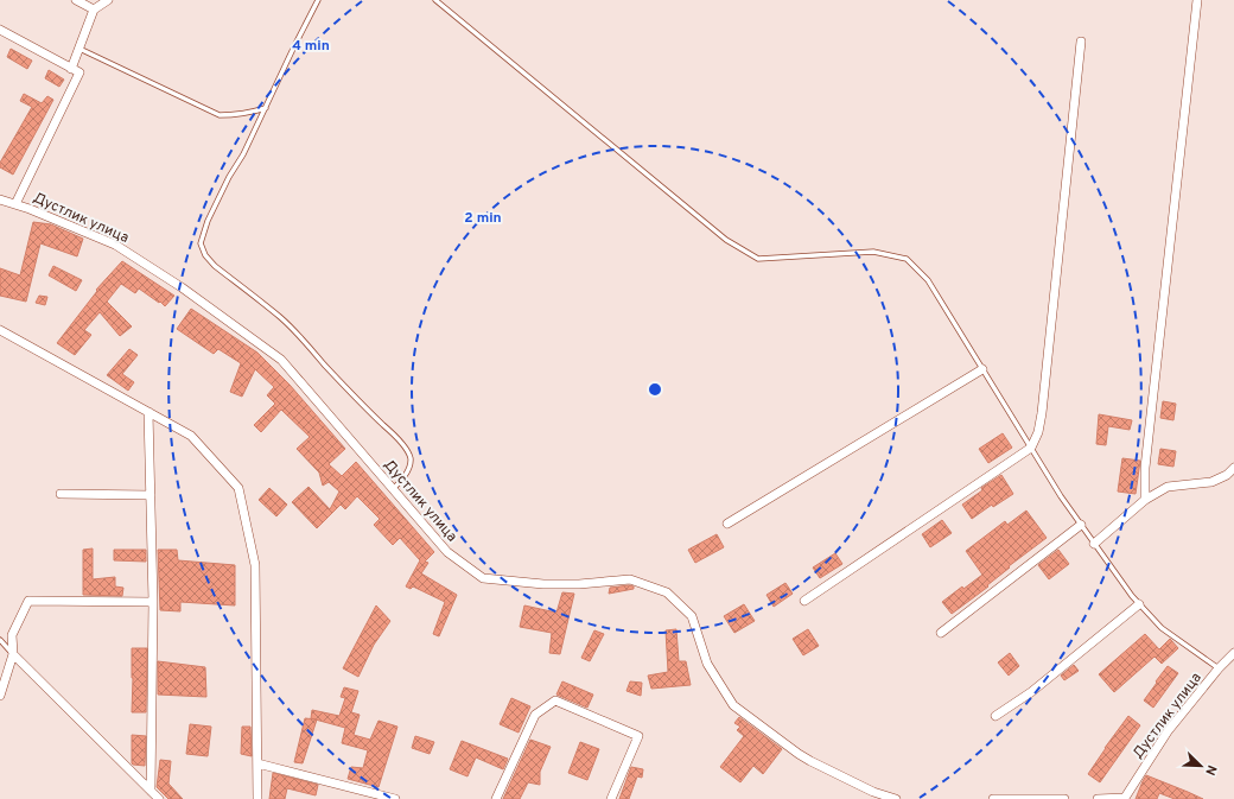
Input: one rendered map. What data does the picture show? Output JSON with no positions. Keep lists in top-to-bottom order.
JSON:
{
  "streets": {
    "street": ["Дустлик улица"]
  },
  "north": "bottom right",
  "rings": ["4 min", "2 min"]
}
